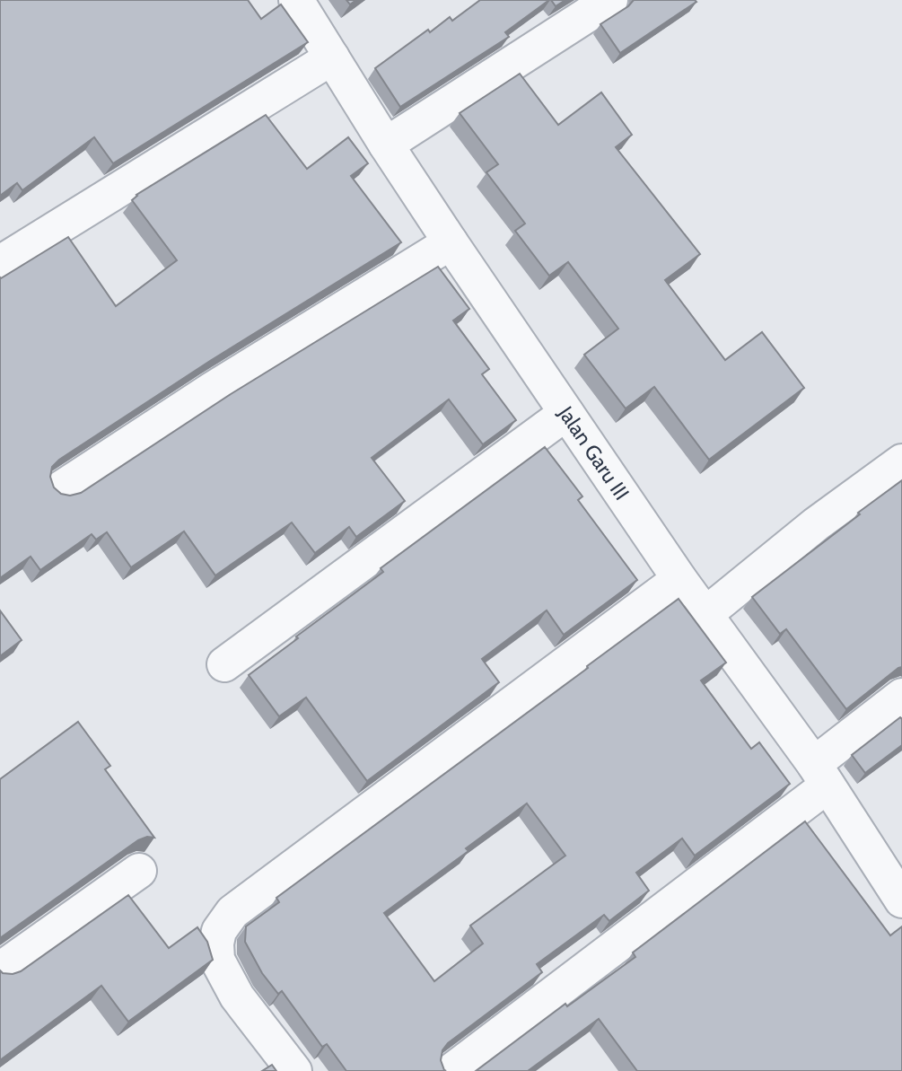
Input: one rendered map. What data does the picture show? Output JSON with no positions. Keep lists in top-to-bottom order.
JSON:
{
  "streets": {
    "street": ["Jalan Garu III"]
  }
}
